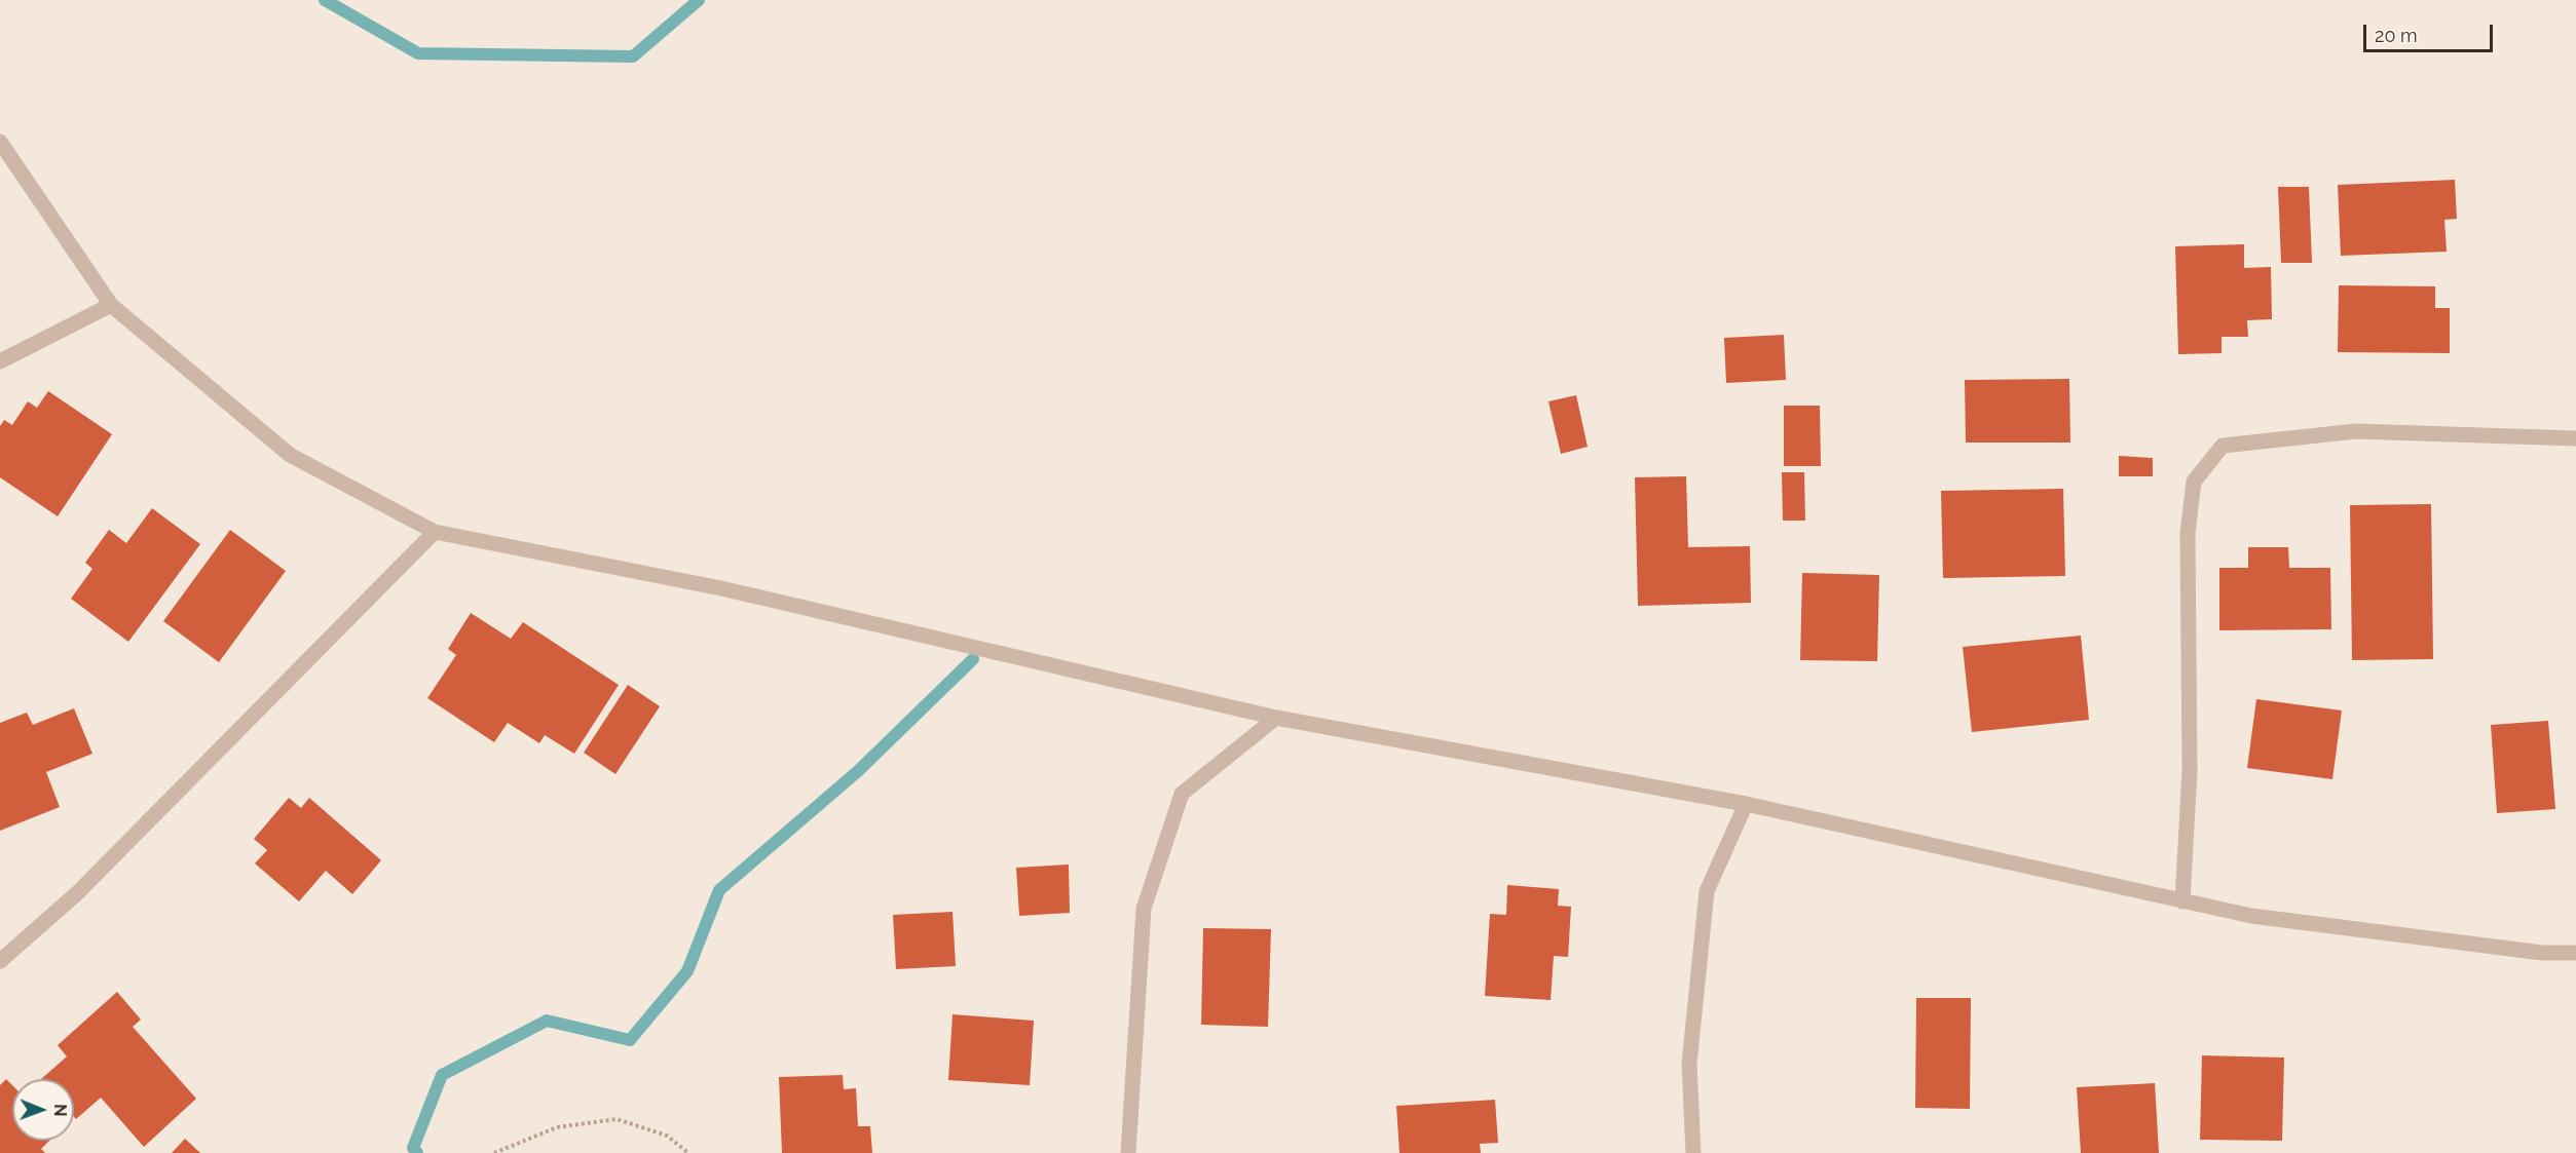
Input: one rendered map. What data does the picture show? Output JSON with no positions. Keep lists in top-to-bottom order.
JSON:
{
  "scale_bar": "20 m",
  "north": "right"
}
